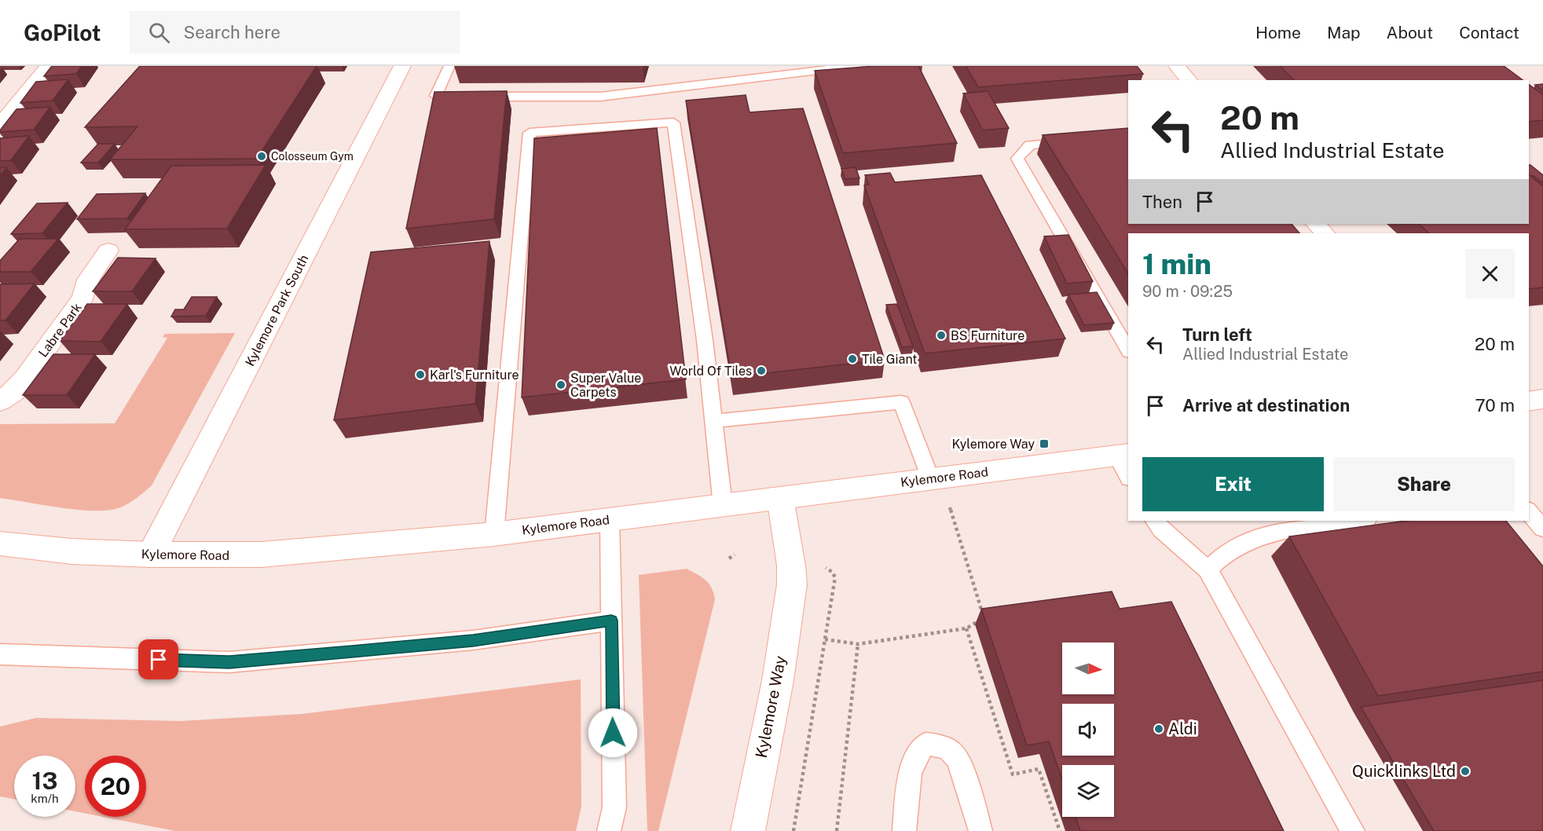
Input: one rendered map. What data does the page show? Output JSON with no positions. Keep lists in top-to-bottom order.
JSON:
{
  "streets": {
    "street": [
      "Kylemore Park South",
      "Labre Park",
      "Kylemore Road",
      "Kylemore Way"
    ]
  },
  "crossings": [
    ["Kylemore Park South", "Kylemore Road"],
    ["Kylemore Road", "Kylemore Way"]
  ],
  "places": {
    "other": [
      "Colosseum Gym",
      "BS Furniture",
      "Tile Giant",
      "World Of Tiles",
      "Karl's Furniture",
      "Super Value Carpets",
      "Aldi",
      "Quicklinks Ltd"
    ],
    "transit": ["Kylemore Way"]
  },
  "north": "right",
  "page": {
    "header": "GoPilot",
    "search": "Search here",
    "nav": [
      "Home",
      "Map",
      "About",
      "Contact"
    ],
    "turn": ["20 m", "Allied Industrial Estate"],
    "then": "Then",
    "heading": ["1 min", "90 m · 09:25"],
    "list": [
      {
        "name": "Turn left",
        "note": "Allied Industrial Estate",
        "value": "20 m"
      },
      {
        "name": "Arrive at destination",
        "value": "70 m"
      }
    ],
    "buttons": ["Exit", "Share"],
    "speed": "13 km/h",
    "limit": "20"
  }
}
